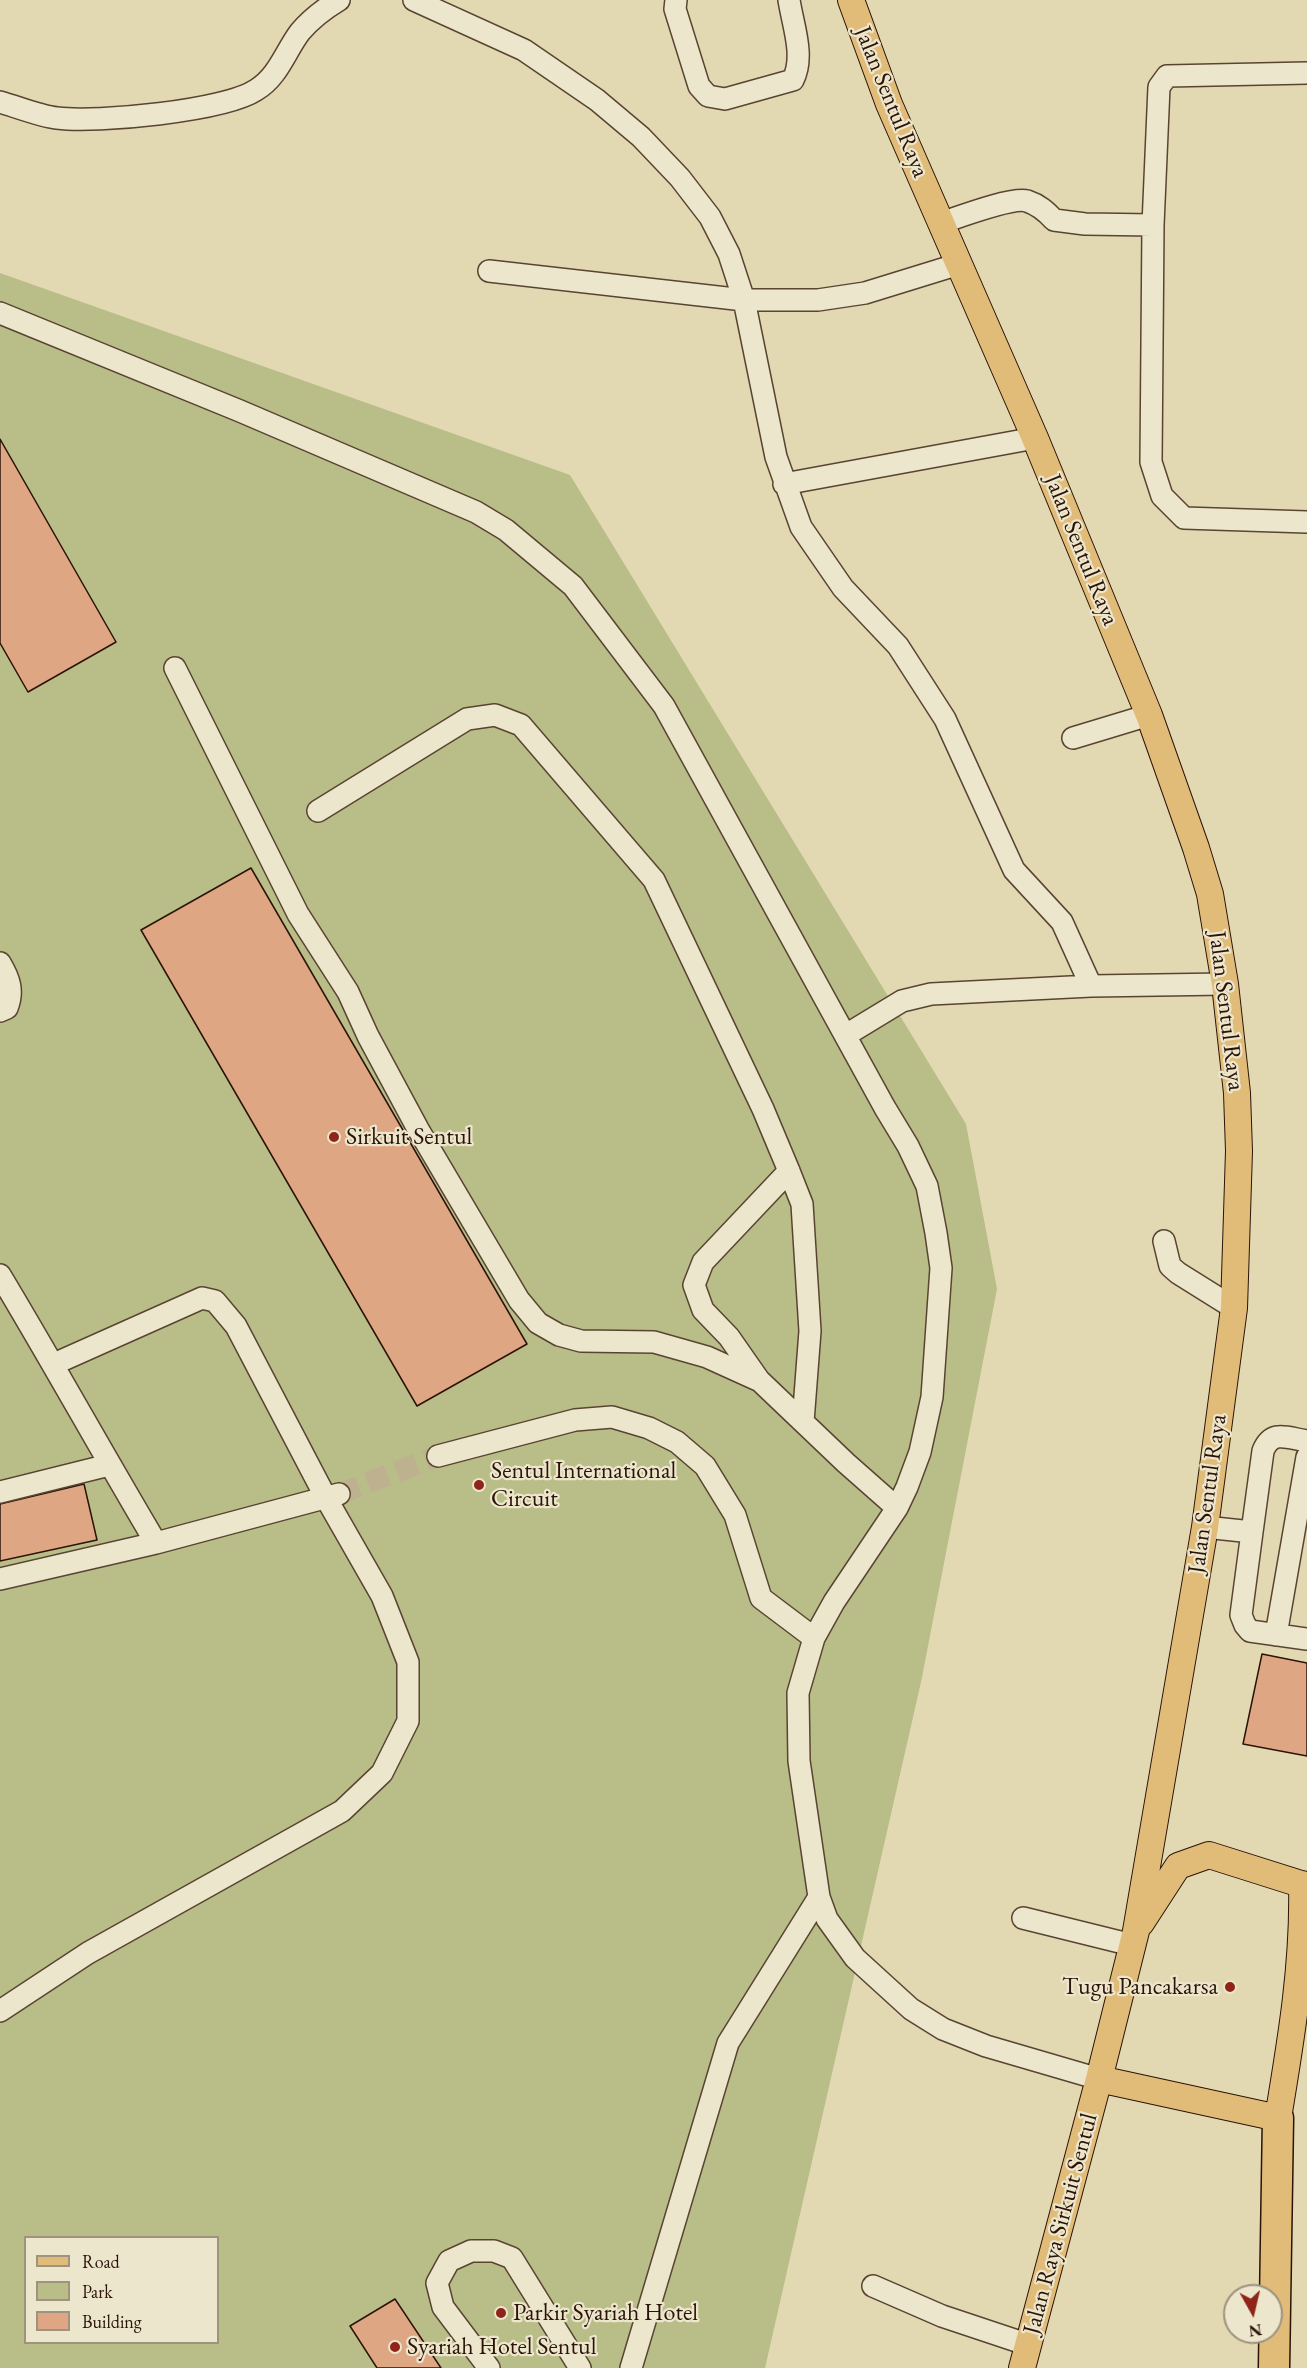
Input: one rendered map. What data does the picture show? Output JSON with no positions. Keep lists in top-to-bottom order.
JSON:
{
  "streets": {
    "main road": ["Jalan Sentul Raya", "Jalan Raya Sirkuit Sentul"]
  },
  "crossings": [
    ["Jalan Sentul Raya", "Jalan Raya Sirkuit Sentul"]
  ],
  "places": [
    "Sirkuit Sentul",
    "Sentul International Circuit",
    "Tugu Pancakarsa",
    "Parkir Syariah Hotel",
    "Syariah Hotel Sentul"
  ],
  "legend": ["Road", "Park", "Building"],
  "north": "bottom"
}
